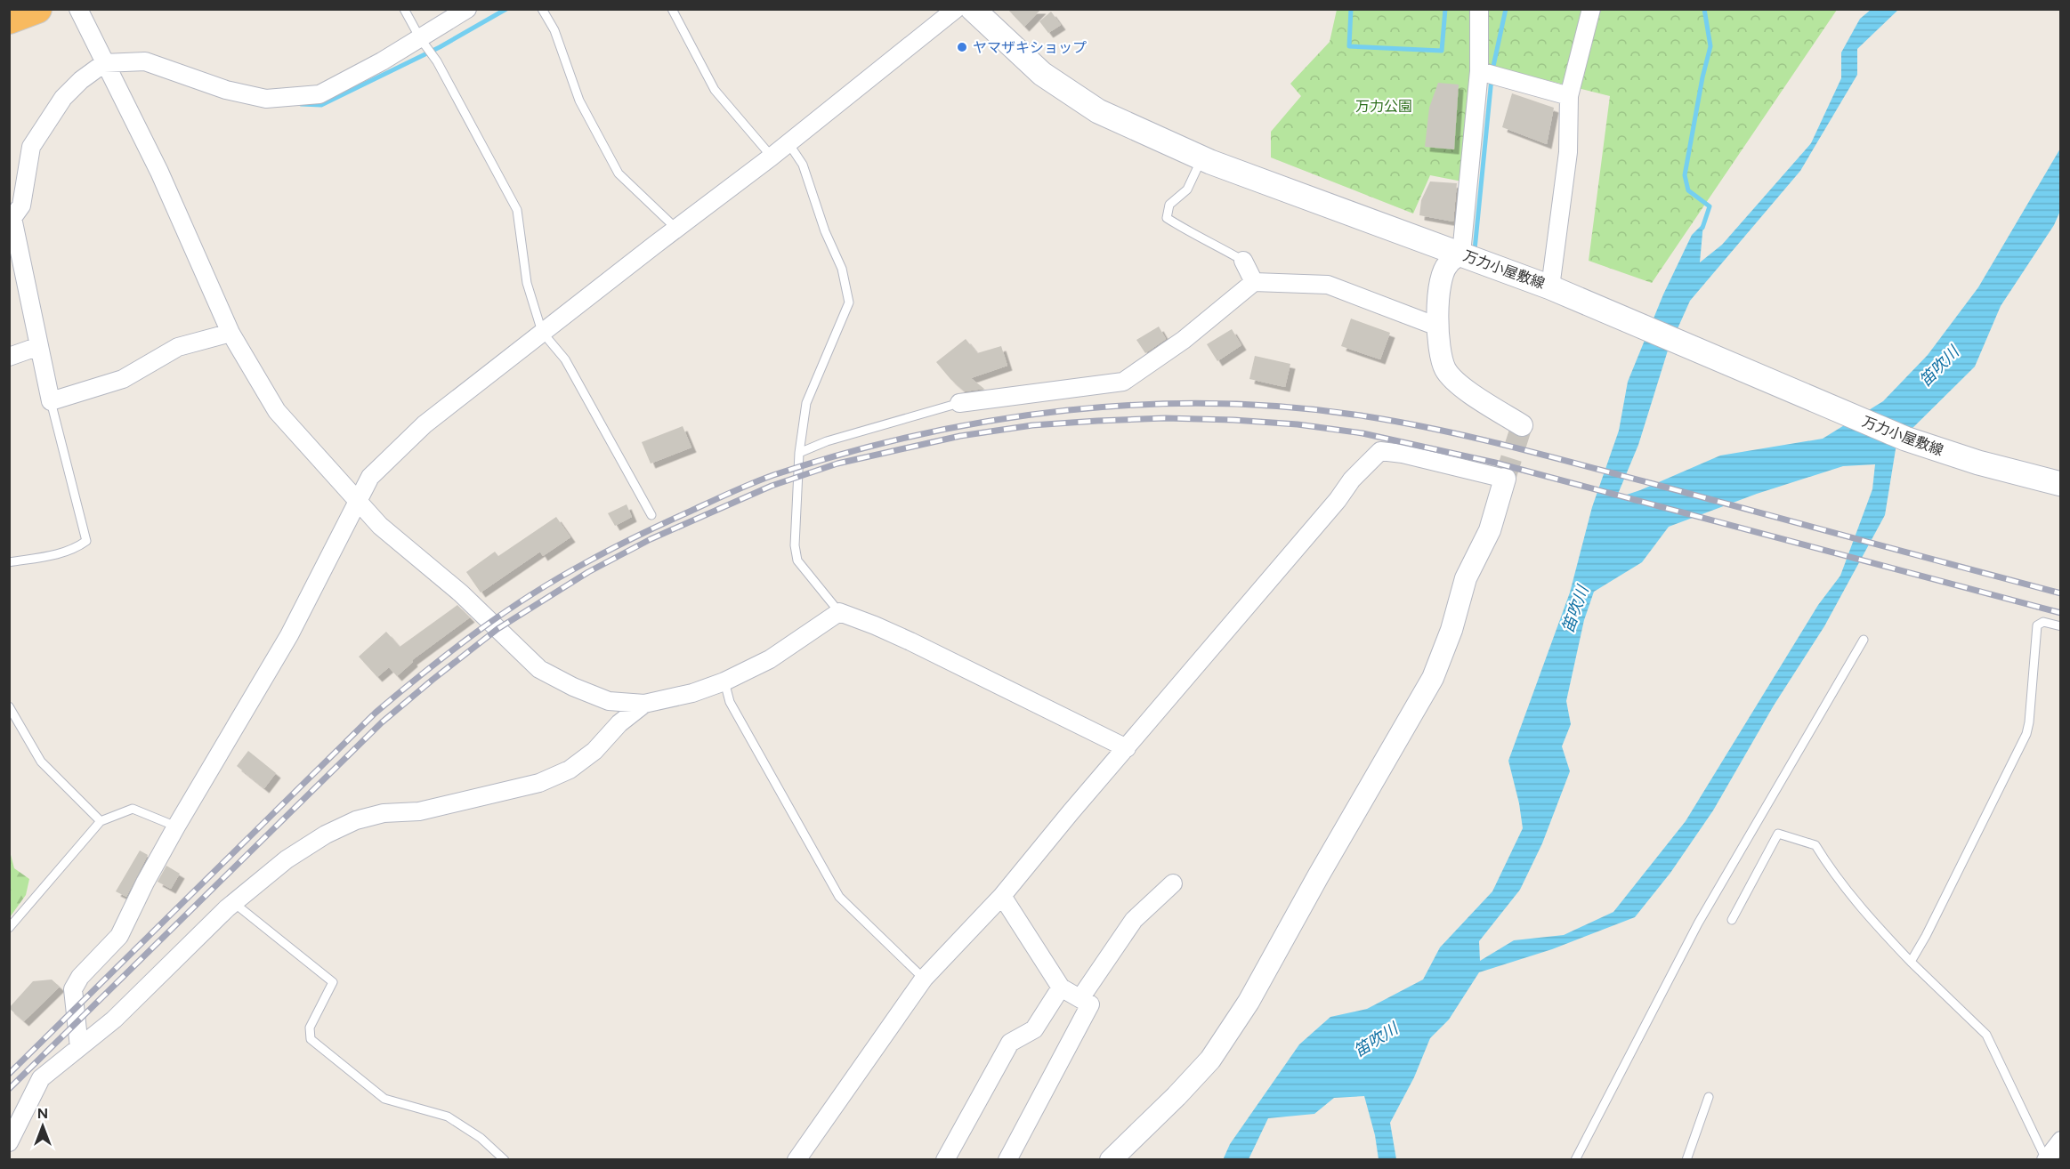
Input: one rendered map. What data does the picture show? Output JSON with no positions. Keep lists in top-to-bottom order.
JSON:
{
  "streets": {
    "main road": ["万力小屋敷線"]
  },
  "water": ["笛吹川"],
  "parks": ["万力公園"],
  "places": ["ヤマザキショップ"],
  "north": "top"
}
